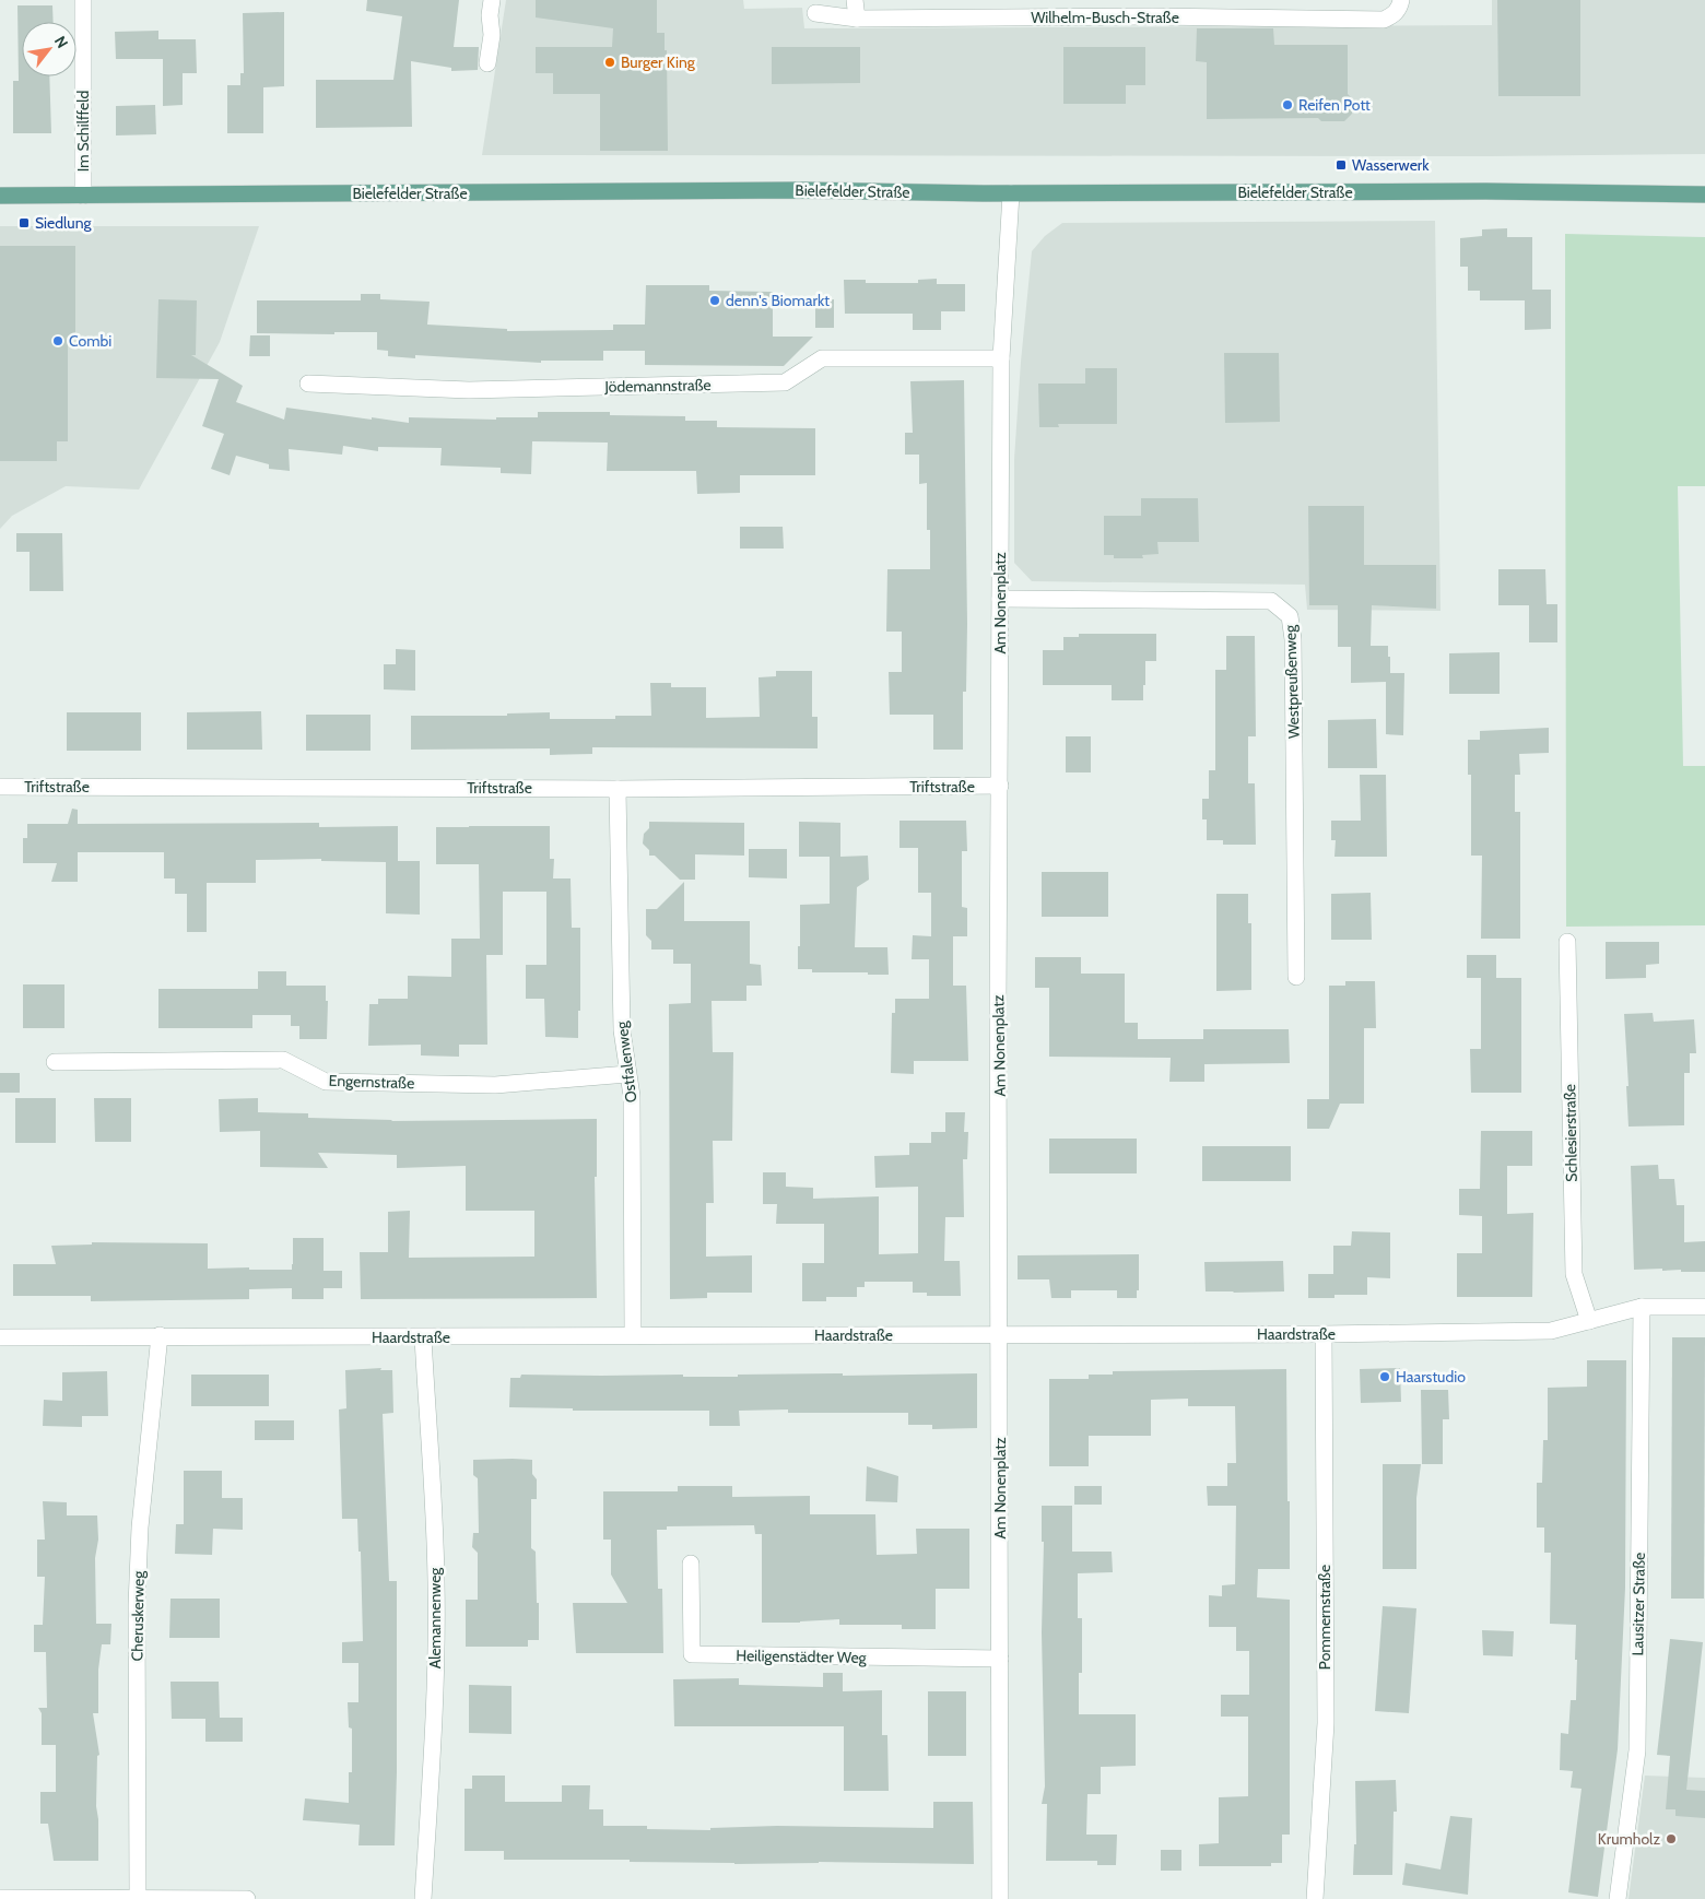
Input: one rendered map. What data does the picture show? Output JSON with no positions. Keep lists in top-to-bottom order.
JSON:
{
  "streets": {
    "main road": ["Bielefelder Straße"],
    "street": [
      "Wilhelm-Busch-Straße",
      "Im Schilffeld",
      "Jödemannstraße",
      "Am Nonenplatz",
      "Westpreußenweg",
      "Triftstraße",
      "Ostfalenweg",
      "Engernstraße",
      "Schlesierstraße",
      "Haardstraße",
      "Lausitzer Straße",
      "Cheruskerweg",
      "Pommernstraße",
      "Alemannenweg",
      "Heiligenstädter Weg"
    ]
  },
  "crossings": [
    ["Im Schilffeld", "Bielefelder Straße"],
    ["Bielefelder Straße", "Am Nonenplatz"],
    ["Jödemannstraße", "Am Nonenplatz"],
    ["Am Nonenplatz", "Westpreußenweg"],
    ["Am Nonenplatz", "Triftstraße"],
    ["Am Nonenplatz", "Haardstraße"],
    ["Am Nonenplatz", "Heiligenstädter Weg"],
    ["Triftstraße", "Ostfalenweg"],
    ["Ostfalenweg", "Engernstraße"],
    ["Ostfalenweg", "Haardstraße"],
    ["Schlesierstraße", "Haardstraße"],
    ["Haardstraße", "Lausitzer Straße"],
    ["Haardstraße", "Cheruskerweg"],
    ["Haardstraße", "Pommernstraße"],
    ["Haardstraße", "Alemannenweg"]
  ],
  "places": {
    "other": [
      "Burger King",
      "Reifen Pott",
      "denn's Biomarkt",
      "Combi",
      "Haarstudio",
      "Krumholz"
    ],
    "transit": ["Wasserwerk", "Siedlung"]
  },
  "north": "top right"
}
